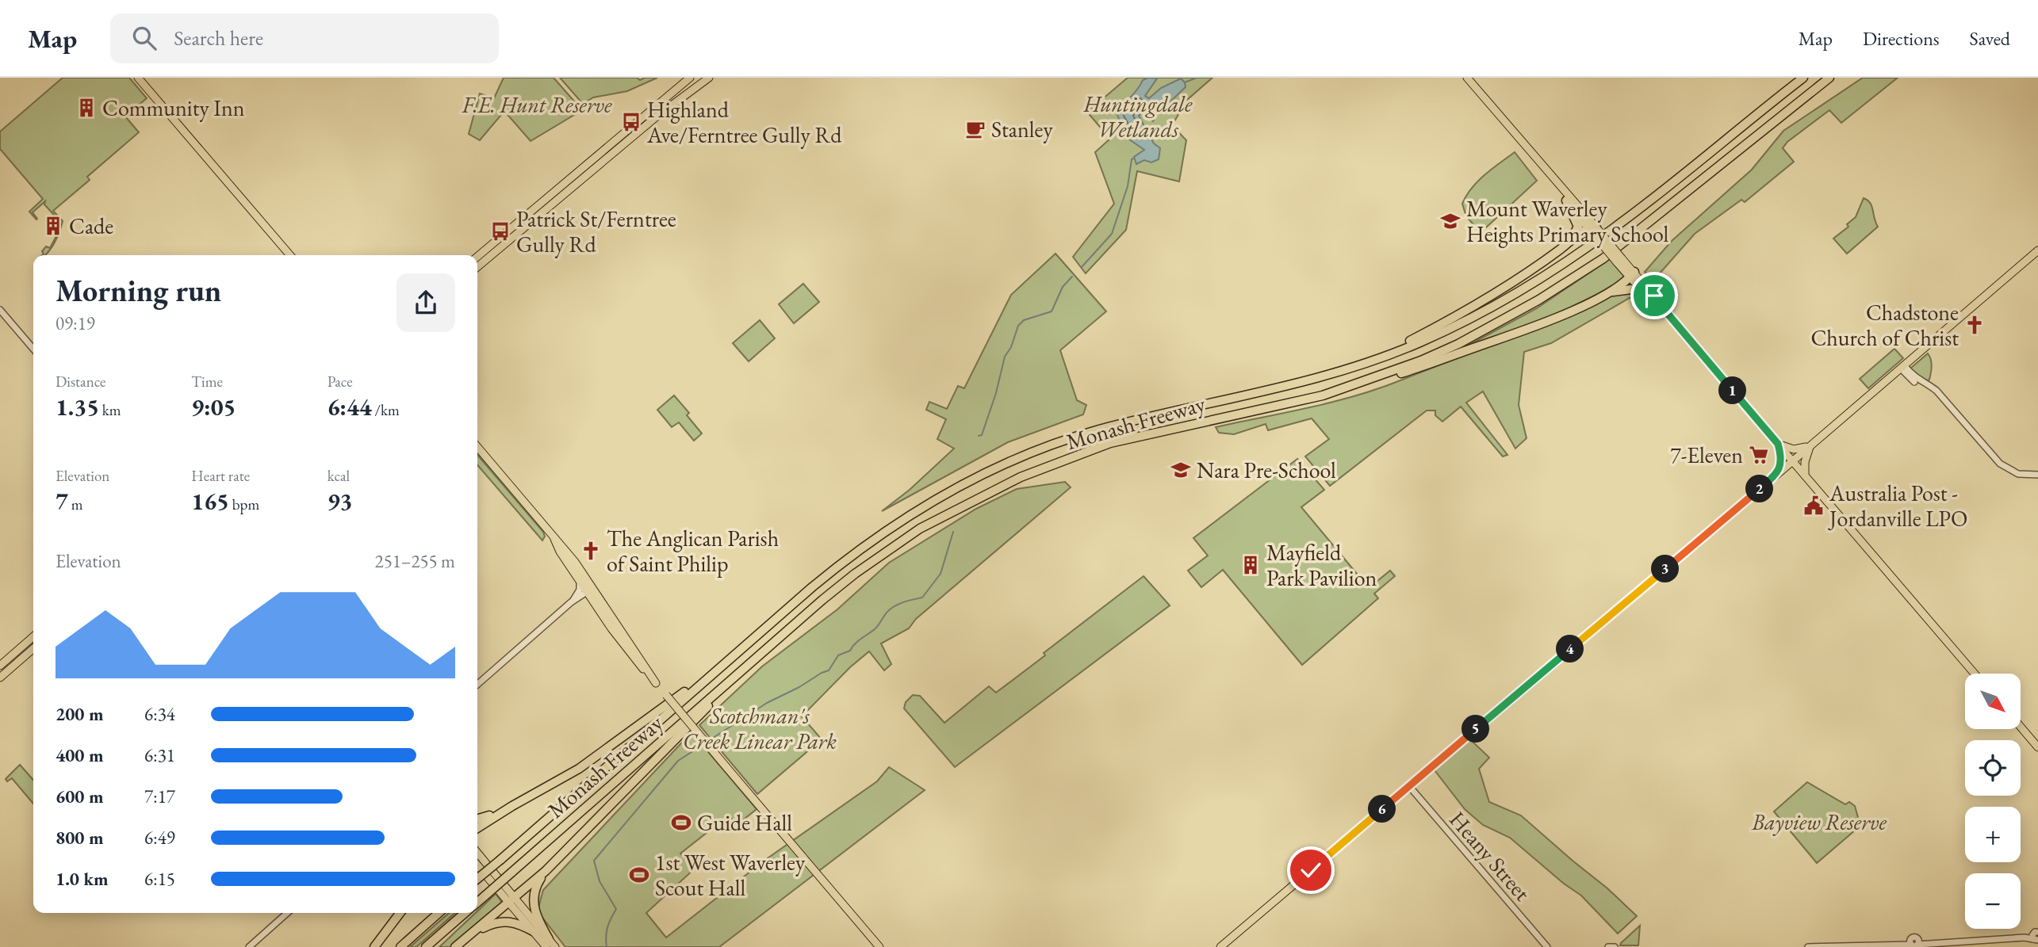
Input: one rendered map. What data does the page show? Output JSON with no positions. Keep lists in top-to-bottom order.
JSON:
{
  "streets": {
    "highway": ["Monash Freeway"],
    "street": ["Heany Street"]
  },
  "parks": [
    "Huntingdale Wetlands",
    "F.E. Hunt Reserve",
    "Scotchman's Creek Linear Park",
    "Bayview Reserve"
  ],
  "places": {
    "building": ["Community Inn", "Cade", "Mayfield Park Pavilion"],
    "bus stop": ["Highland Ave/Ferntree Gully Rd", "Patrick St/Ferntree Gully Rd"],
    "cafe": ["Stanley"],
    "school or university": ["Mount Waverley Heights Primary School", "Nara Pre-School"],
    "church": ["Chadstone Church of Christ", "The Anglican Parish of Saint Philip"],
    "supermarket": ["7-Eleven"],
    "public building": ["Australia Post - Jordanville LPO"],
    "sports": ["Guide Hall", "1st West Waverley Scout Hall"]
  },
  "north": "bottom right",
  "page": {
    "header": "Map",
    "search": "Search here",
    "nav": ["Map", "Directions", "Saved"],
    "heading": ["Morning run", "09:19"],
    "stats": [
      ["Distance", "1.35 km"],
      ["Time", "9:05"],
      ["Pace", "6:44 /km"],
      ["Elevation", "7 m"],
      ["Heart rate", "165 bpm"],
      ["kcal", "93"]
    ],
    "pins": [
      "1",
      "2",
      "3",
      "4",
      "5",
      "6"
    ],
    "chart": ["Elevation", "251–255 m"],
    "map_buttons": ["+", "−"],
    "list": [
      {
        "name": "200 m",
        "note": "6:34"
      },
      {
        "name": "400 m",
        "note": "6:31"
      },
      {
        "name": "600 m",
        "note": "7:17"
      },
      {
        "name": "800 m",
        "note": "6:49"
      },
      {
        "name": "1.0 km",
        "note": "6:15"
      }
    ]
  }
}
